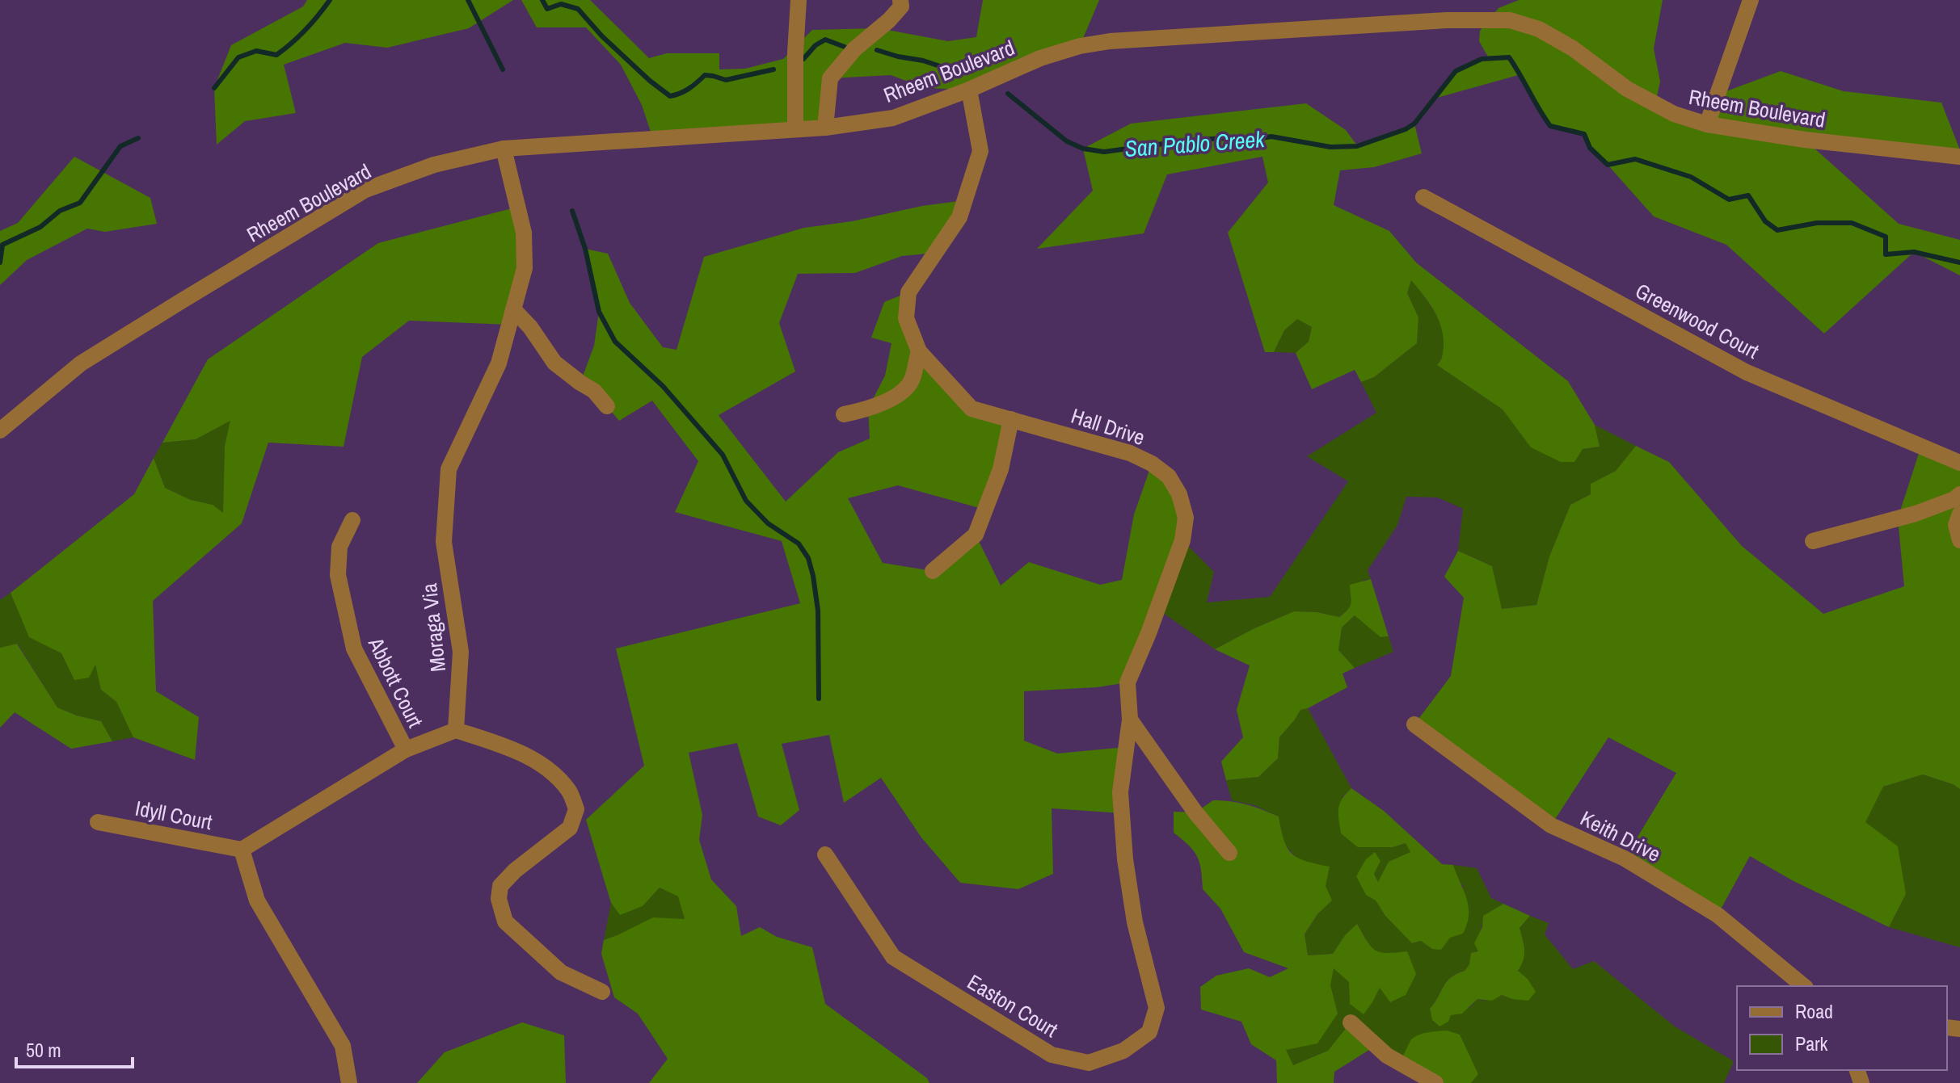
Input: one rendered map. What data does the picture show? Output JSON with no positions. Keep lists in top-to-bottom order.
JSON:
{
  "streets": {
    "street": [
      "Rheem Boulevard",
      "Greenwood Court",
      "Hall Drive",
      "Moraga Via",
      "Abbott Court",
      "Idyll Court",
      "Keith Drive",
      "Easton Court"
    ]
  },
  "crossings": [
    ["Rheem Boulevard", "Hall Drive"],
    ["Rheem Boulevard", "Moraga Via"],
    ["Hall Drive", "Easton Court"]
  ],
  "water": ["San Pablo Creek"],
  "legend": ["Road", "Park"],
  "scale_bar": "50 m"
}
